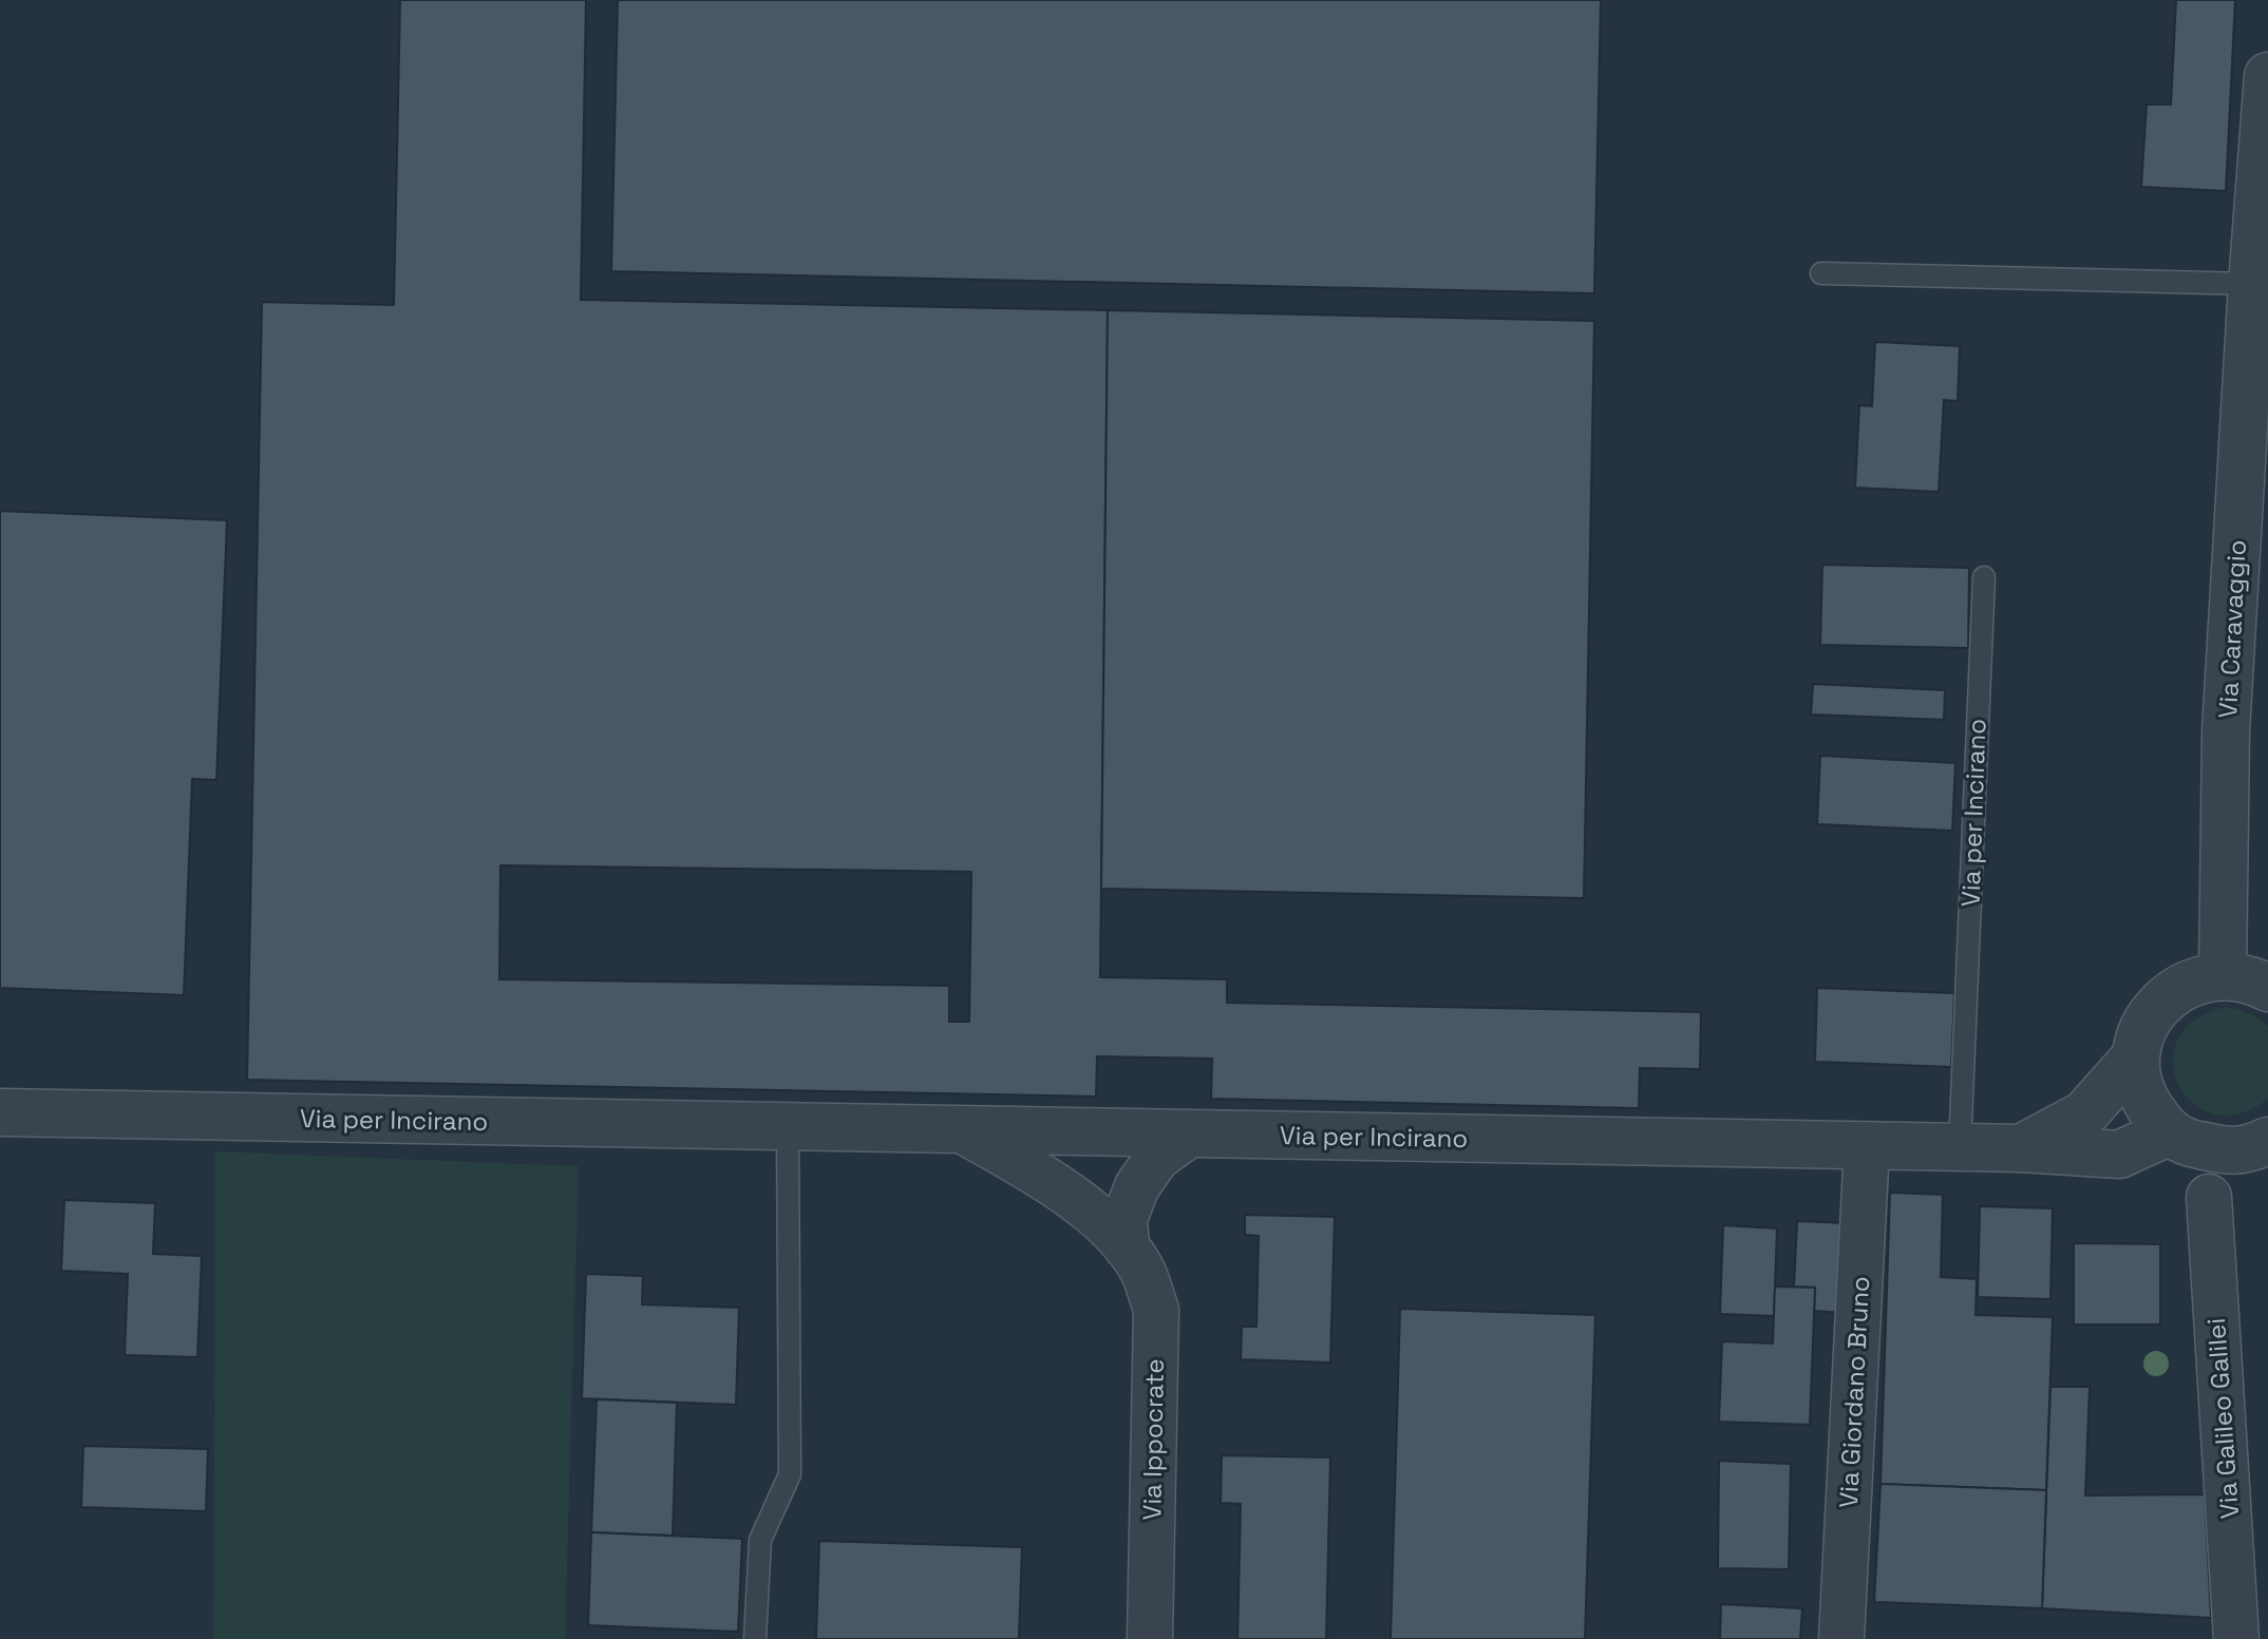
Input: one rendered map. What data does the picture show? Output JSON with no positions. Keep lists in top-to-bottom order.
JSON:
{
  "streets": {
    "street": [
      "Via Caravaggio",
      "Via per Incirano",
      "Via Giordano Bruno",
      "Via Galileo Galilei",
      "Via Ippocrate"
    ]
  },
  "crossings": [
    ["Via per Incirano", "Via Giordano Bruno"],
    ["Via per Incirano", "Via Galileo Galilei"],
    ["Via per Incirano", "Via Ippocrate"]
  ]
}
